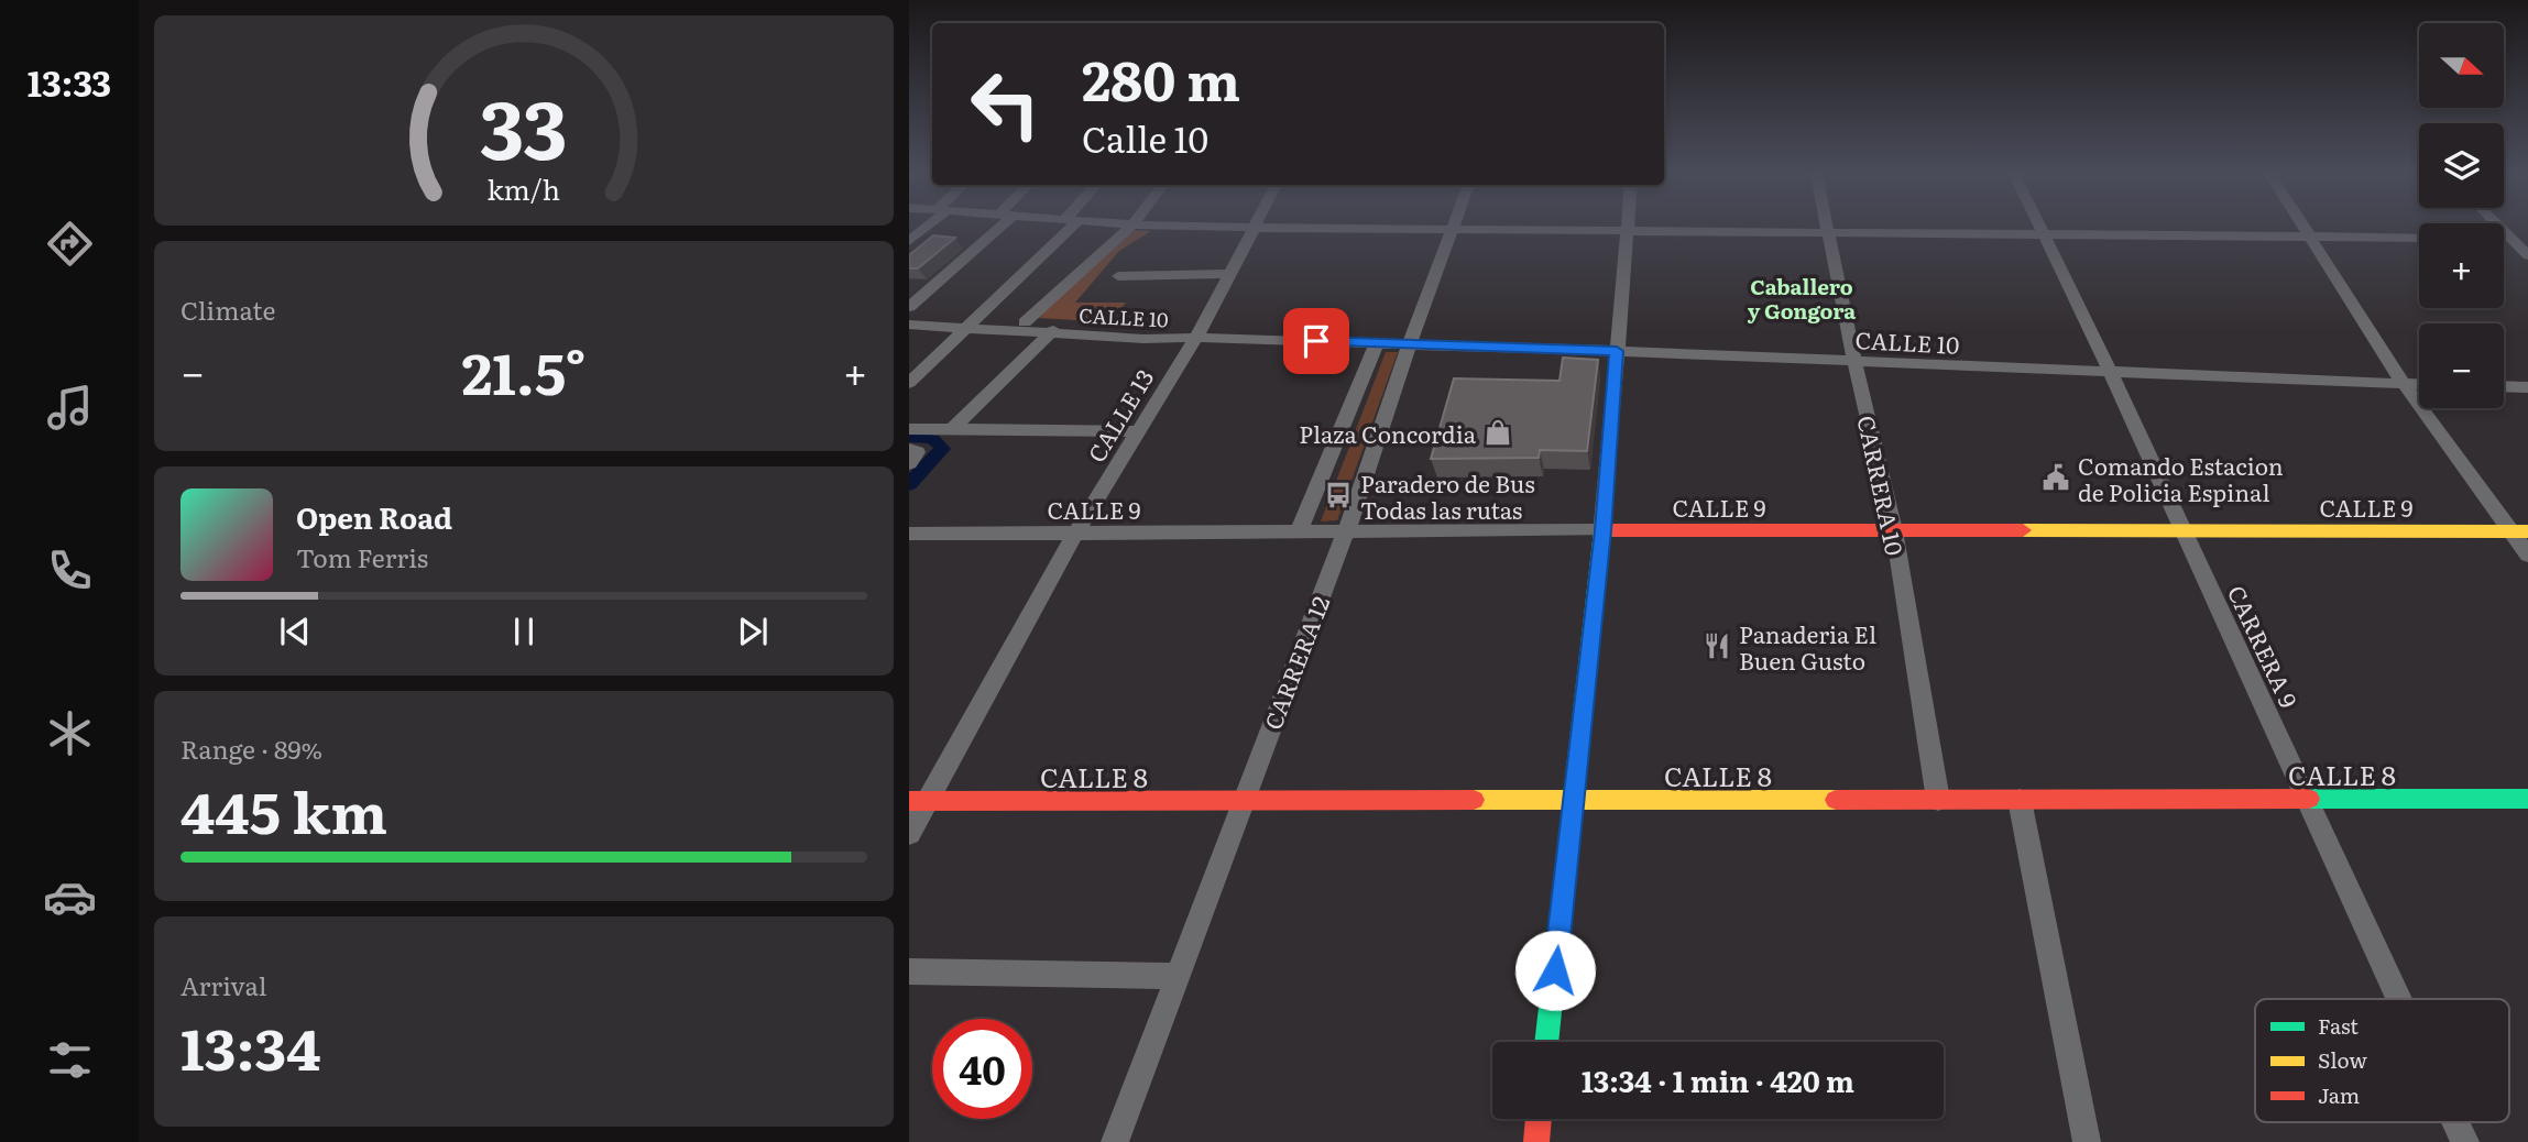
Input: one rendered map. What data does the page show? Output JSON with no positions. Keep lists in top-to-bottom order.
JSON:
{
  "streets": {
    "street": [
      "CALLE 10",
      "CALLE 13",
      "CARRERA 10",
      "CALLE 9",
      "CARRERA 9",
      "CARRERA 12",
      "CALLE 8"
    ]
  },
  "crossings": [
    ["CALLE 10", "CALLE 13"],
    ["CALLE 10", "CARRERA 10"],
    ["CALLE 10", "CARRERA 9"],
    ["CALLE 10", "CARRERA 12"],
    ["CALLE 13", "CALLE 9"],
    ["CALLE 13", "CALLE 8"],
    ["CARRERA 10", "CALLE 9"],
    ["CARRERA 10", "CALLE 8"],
    ["CALLE 9", "CARRERA 9"],
    ["CALLE 9", "CARRERA 12"],
    ["CARRERA 9", "CALLE 8"],
    ["CARRERA 12", "CALLE 8"]
  ],
  "districts": ["Caballero y Gongora"],
  "places": {
    "shop": ["Plaza Concordia"],
    "public building": ["Comando Estacion de Policia Espinal"],
    "bus stop": ["Paradero de Bus Todas las rutas"],
    "restaurant": ["Panaderia El Buen Gusto"]
  },
  "legend": ["Fast", "Slow", "Jam"],
  "north": "right",
  "page": {
    "tabs": "13:33",
    "map_buttons": ["+", "−"],
    "turn": ["280 m", "Calle 10"],
    "tile": [
      "Climate",
      ["Range · 89%", "445 km"],
      ["Arrival", "13:34"]
    ],
    "heat": ["−", "21.5°", "+"],
    "song": ["Open Road", "Tom Ferris"],
    "limit": "40",
    "trip": "13:34 · 1 min · 420 m",
    "gauge": ["33", "km/h"]
  }
}
